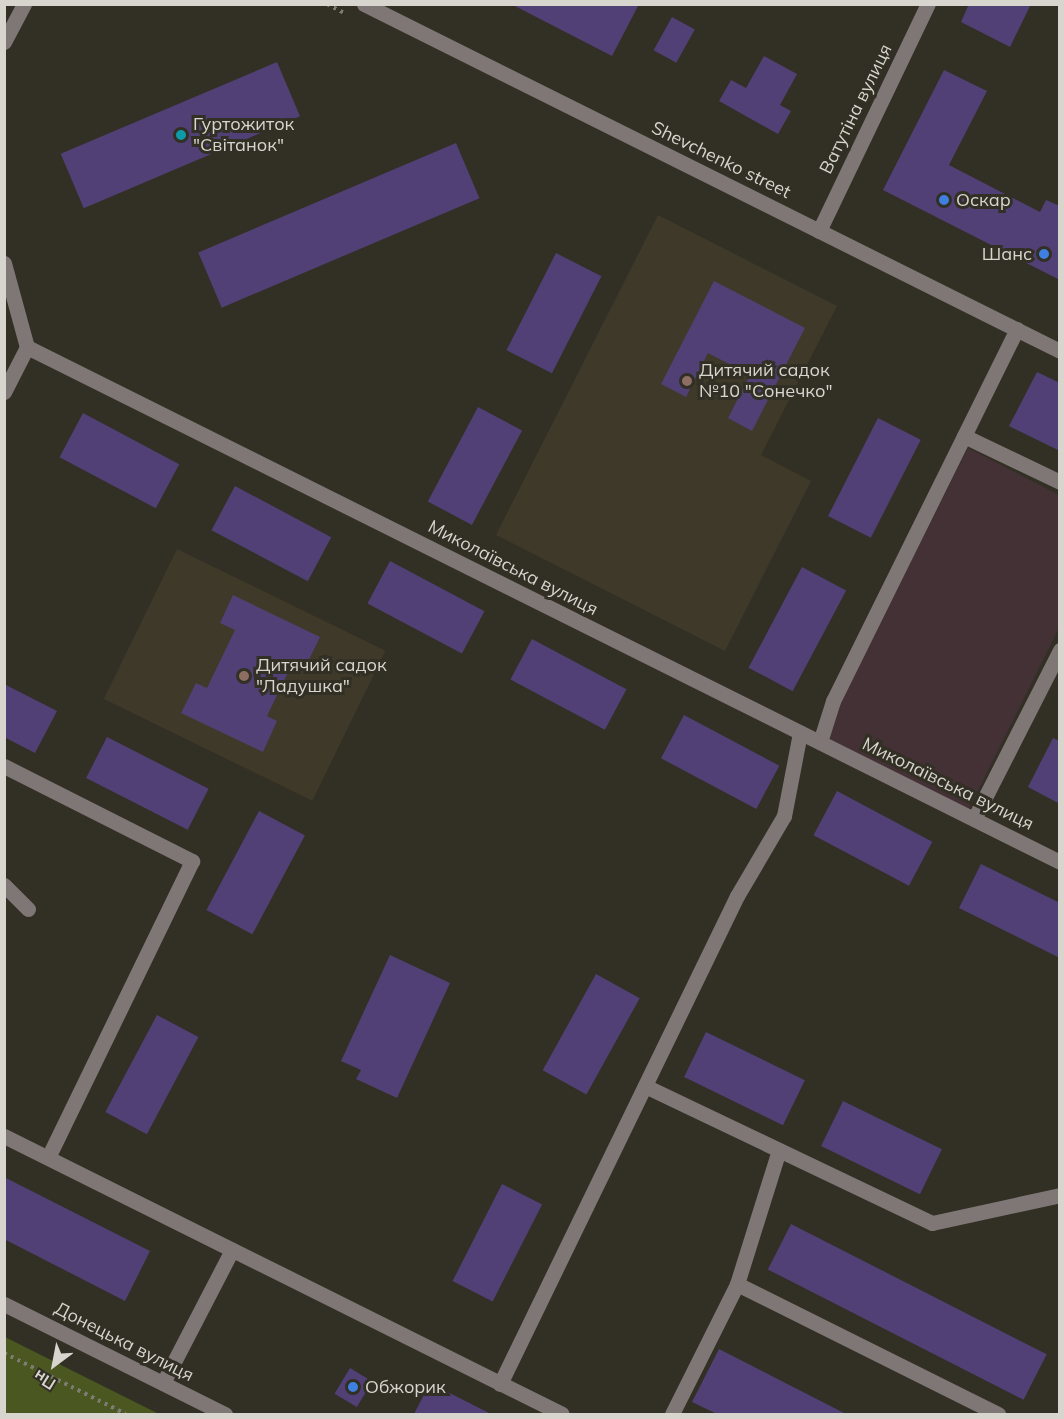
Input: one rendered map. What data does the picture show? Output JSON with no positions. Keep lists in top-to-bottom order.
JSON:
{
  "streets": {
    "street": [
      "Ватутіна вулиця",
      "Shevchenko street",
      "Миколаївська вулиця",
      "Донецька вулиця"
    ]
  },
  "crossings": [
    ["Ватутіна вулиця", "Shevchenko street"]
  ],
  "places": [
    "Гуртожиток \"Світанок\"",
    "Оскар",
    "Шанс",
    "Дитячий садок №10 \"Сонечко\"",
    "Дитячий садок \"Ладушка\"",
    "Обжорик"
  ],
  "north": "bottom left"
}
